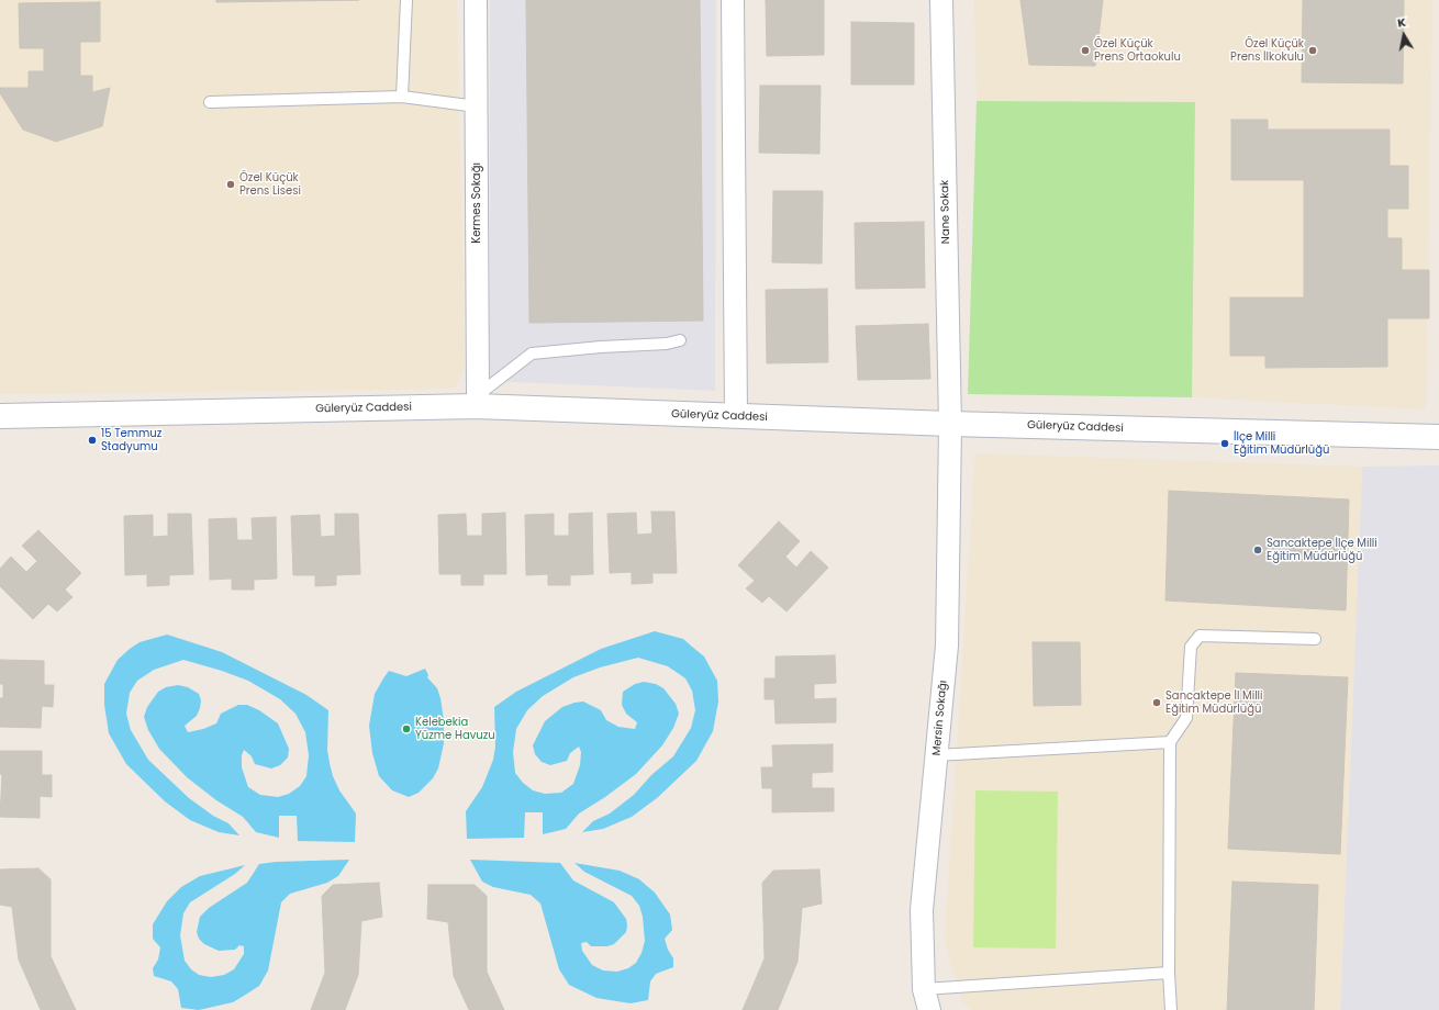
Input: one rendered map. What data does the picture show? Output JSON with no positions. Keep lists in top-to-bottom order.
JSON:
{
  "streets": {
    "street": [
      "Kermes Sokağı",
      "Nane Sokak",
      "Güleryüz Caddesi",
      "Mersin Sokağı"
    ]
  },
  "crossings": [
    ["Kermes Sokağı", "Güleryüz Caddesi"],
    ["Nane Sokak", "Güleryüz Caddesi"],
    ["Nane Sokak", "Mersin Sokağı"],
    ["Güleryüz Caddesi", "Mersin Sokağı"]
  ],
  "places": [
    "Özel Küçük Prens Ortaokulu",
    "Özel Küçük Prens İlkokulu",
    "Özel Küçük Prens Lisesi",
    "15 Temmuz Stadyumu",
    "İlçe Milli Eğitim Müdürlüğü",
    "Sancaktepe İlçe Milli Eğitim Müdürlüğü",
    "Sancaktepe İl Milli Eğitim Müdürlüğü",
    "Kelebekia Yüzme Havuzu"
  ],
  "north": "top"
}
